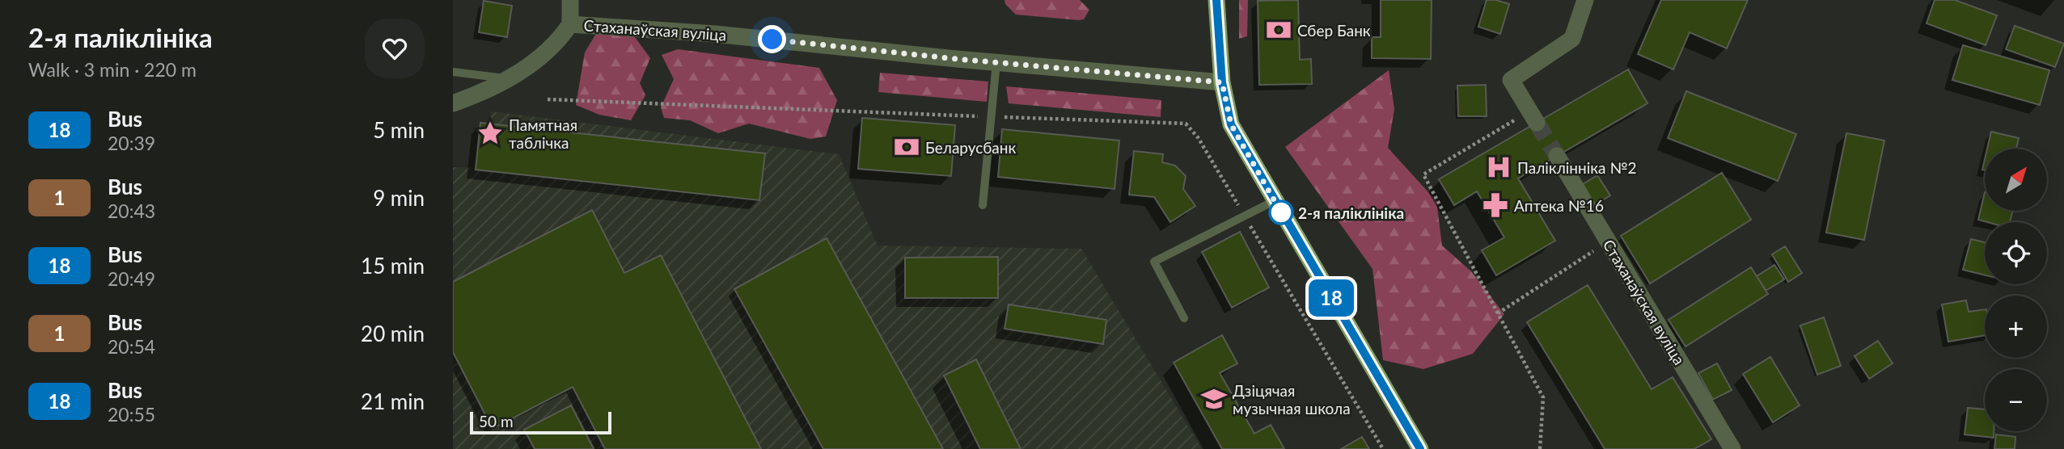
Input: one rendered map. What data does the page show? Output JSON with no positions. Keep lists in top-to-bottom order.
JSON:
{
  "streets": {
    "street": ["Стаханаўская вуліца"]
  },
  "places": {
    "bank": ["Сбер Банк", "Беларусбанк"],
    "place": ["Памятная таблічка"],
    "hospital": ["Паліклінніка №2"],
    "pharmacy": ["Аптека №16"],
    "other": ["2-я паліклініка"],
    "school or university": ["Дзіцячая музычная школа"]
  },
  "lines": ["bus line 18"],
  "scale_bar": "50 m",
  "north": "top right",
  "page": {
    "heading": ["2-я паліклініка", "Walk · 3 min · 220 m"],
    "on_map": "18",
    "list": [
      {
        "mark": "18",
        "name": "Bus",
        "note": "20:39",
        "value": "5 min"
      },
      {
        "mark": "1",
        "name": "Bus",
        "note": "20:43",
        "value": "9 min"
      },
      {
        "mark": "18",
        "name": "Bus",
        "note": "20:49",
        "value": "15 min"
      },
      {
        "mark": "1",
        "name": "Bus",
        "note": "20:54",
        "value": "20 min"
      },
      {
        "mark": "18",
        "name": "Bus",
        "note": "20:55",
        "value": "21 min"
      }
    ],
    "map_buttons": ["+", "−"],
    "scale": "50 m"
  }
}
